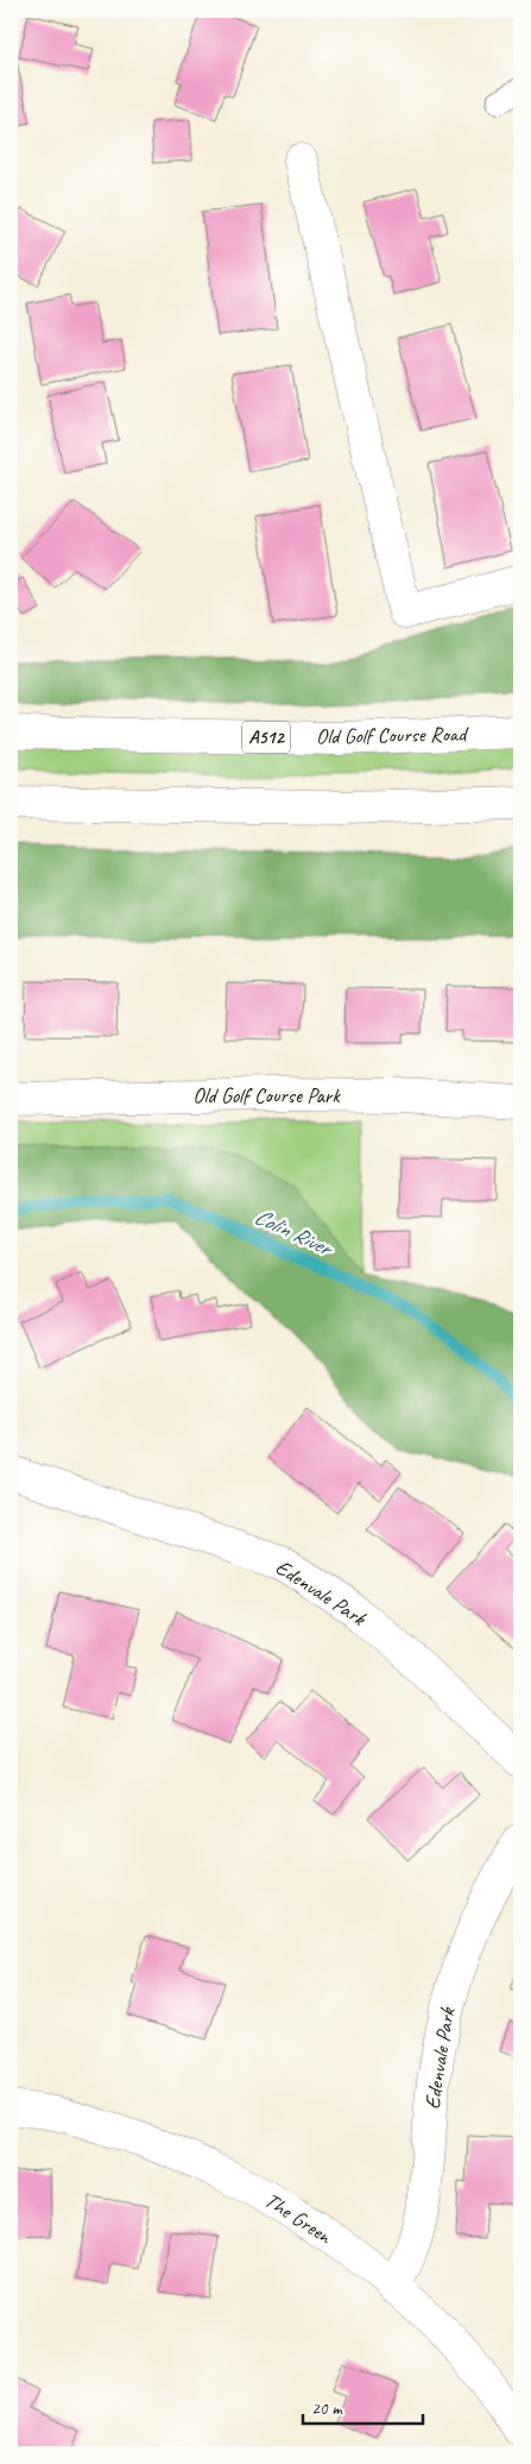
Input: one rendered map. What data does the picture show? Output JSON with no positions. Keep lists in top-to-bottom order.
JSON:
{
  "streets": {
    "main road": [
      "Old Golf Course Road",
      "A512",
      "Old Golf Course Park",
      "Edenvale Park",
      "The Green"
    ]
  },
  "crossings": [
    ["Edenvale Park", "The Green"]
  ],
  "water": ["Colin River"],
  "scale_bar": "20 m"
}
